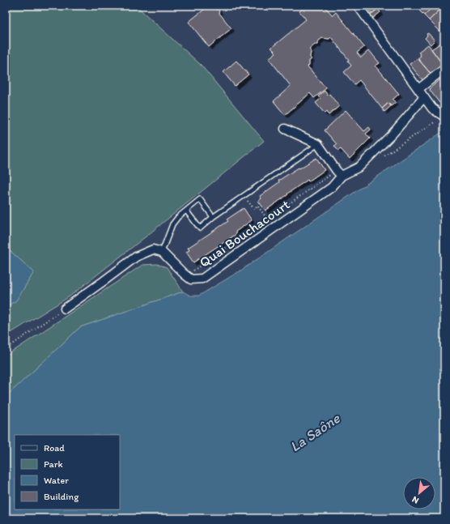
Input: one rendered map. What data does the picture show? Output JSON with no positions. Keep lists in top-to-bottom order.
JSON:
{
  "streets": {
    "street": ["Quai Bouchacourt"]
  },
  "water": ["La Saône"],
  "legend": [
    "Road",
    "Park",
    "Water",
    "Building"
  ],
  "north": "bottom left"
}
